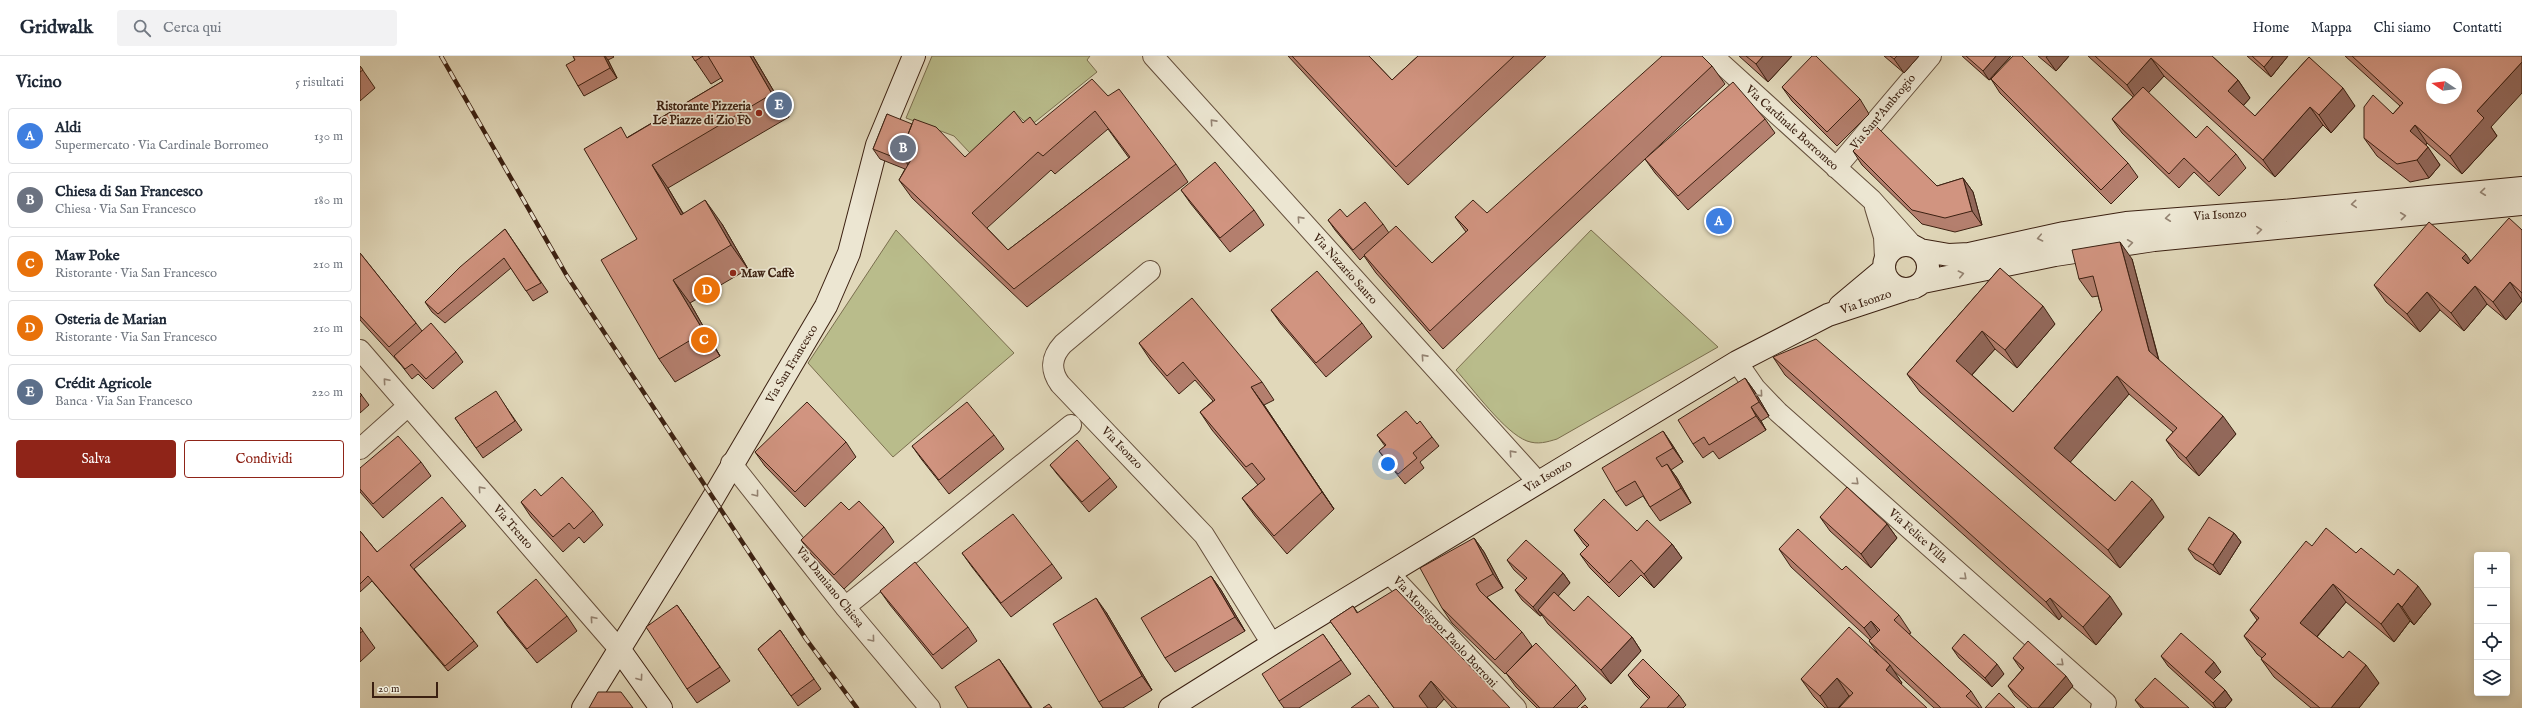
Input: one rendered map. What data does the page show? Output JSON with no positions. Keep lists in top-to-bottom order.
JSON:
{
  "streets": {
    "street": [
      "Via Sant'Ambrogio",
      "Via Cardinale Borromeo",
      "Via Isonzo",
      "Via Nazario Sauro",
      "Via San Francesco",
      "Via Trento",
      "Via Felice Villa",
      "Via Damiano Chiesa",
      "Via Monsignor Paolo Borroni"
    ]
  },
  "crossings": [
    ["Via Sant'Ambrogio", "Via Cardinale Borromeo"],
    ["Via Cardinale Borromeo", "Via Isonzo"],
    ["Via Isonzo", "Via Nazario Sauro"],
    ["Via Isonzo", "Via Felice Villa"],
    ["Via Isonzo", "Via Monsignor Paolo Borroni"],
    ["Via San Francesco", "Via Trento"],
    ["Via San Francesco", "Via Damiano Chiesa"]
  ],
  "one_way": ["Via Nazario Sauro", "Via Felice Villa", "Via Damiano Chiesa"],
  "places": ["Ristorante Pizzeria Le Piazze di Zio Fò", "Maw Caffè"],
  "scale_bar": "20 m",
  "north": "left",
  "page": {
    "header": "Gridwalk",
    "search": "Cerca qui",
    "nav": [
      "Home",
      "Mappa",
      "Chi siamo",
      "Contatti"
    ],
    "heading": ["Vicino", "5 risultati"],
    "pins": [
      "E",
      "B",
      "A",
      "D",
      "C"
    ],
    "list": [
      {
        "mark": "A",
        "name": "Aldi",
        "note": "Supermercato · Via Cardinale Borromeo",
        "value": "130 m"
      },
      {
        "mark": "B",
        "name": "Chiesa di San Francesco",
        "note": "Chiesa · Via San Francesco",
        "value": "180 m"
      },
      {
        "mark": "C",
        "name": "Maw Poke",
        "note": "Ristorante · Via San Francesco",
        "value": "210 m"
      },
      {
        "mark": "D",
        "name": "Osteria de Marian",
        "note": "Ristorante · Via San Francesco",
        "value": "210 m"
      },
      {
        "mark": "E",
        "name": "Crédit Agricole",
        "note": "Banca · Via San Francesco",
        "value": "220 m"
      }
    ],
    "buttons": ["Salva", "Condividi"],
    "map_buttons": ["+", "−"],
    "scale": "20 m"
  }
}
